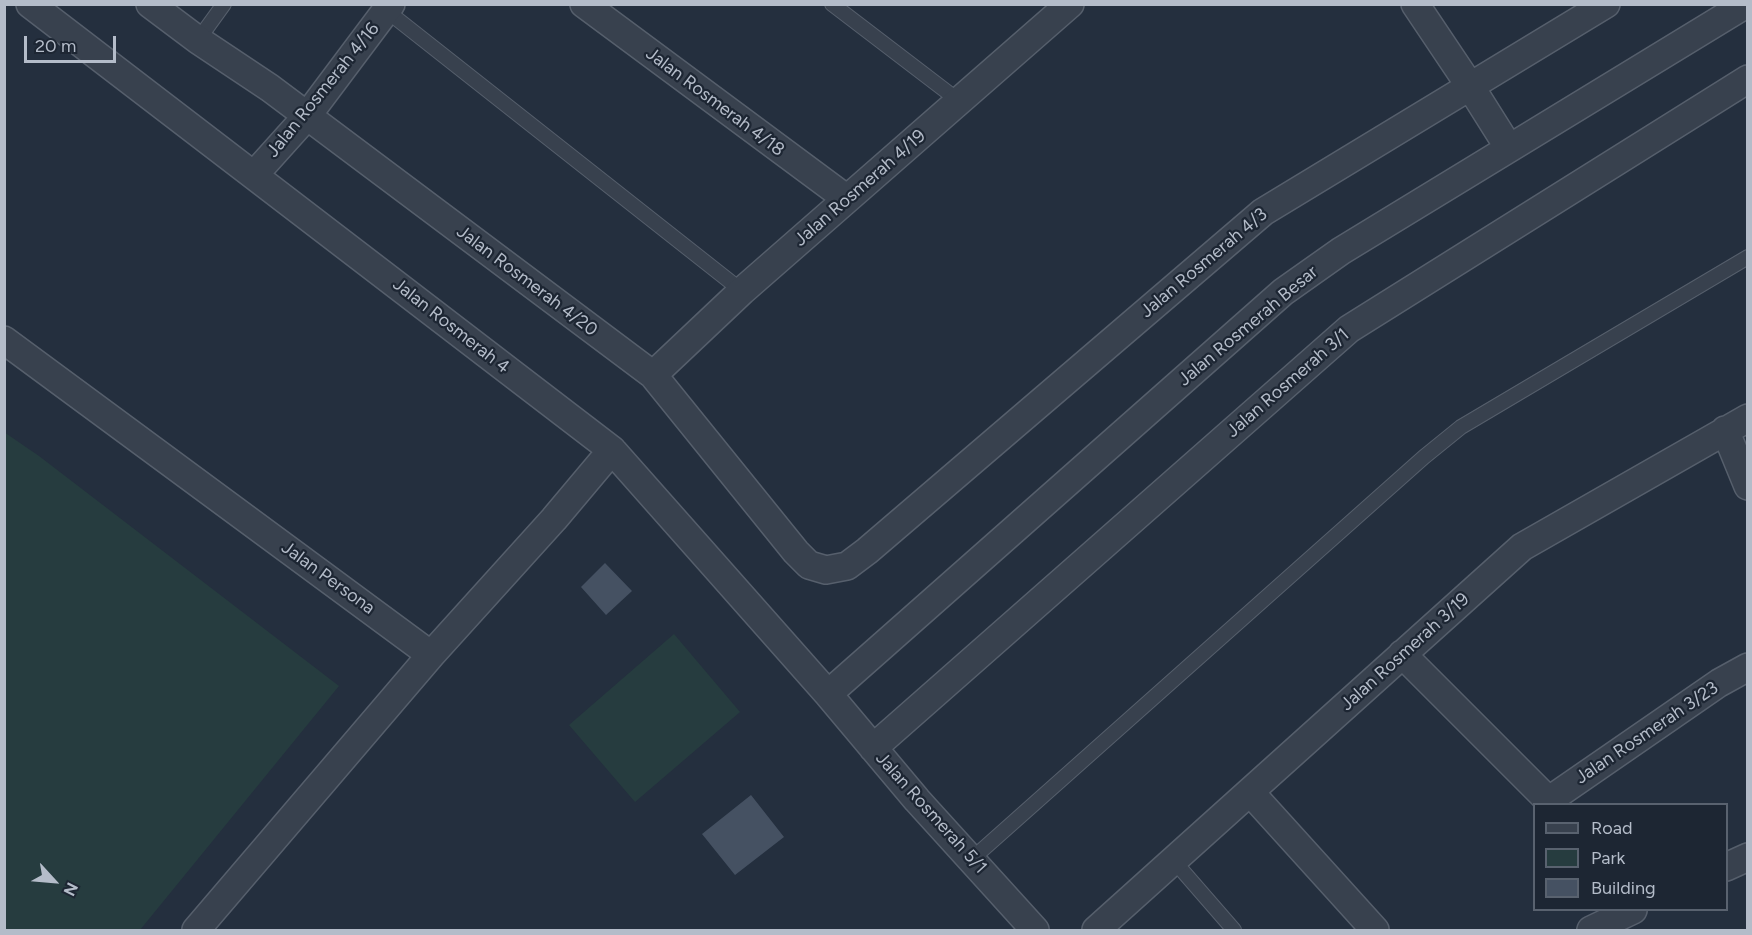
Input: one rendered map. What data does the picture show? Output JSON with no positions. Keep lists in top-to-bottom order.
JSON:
{
  "streets": {
    "street": [
      "Jalan Rosmerah 4/16",
      "Jalan Rosmerah 4/18",
      "Jalan Rosmerah 4/19",
      "Jalan Rosmerah 4/3",
      "Jalan Rosmerah 4/20",
      "Jalan Rosmerah 4",
      "Jalan Rosmerah Besar",
      "Jalan Rosmerah 3/1",
      "Jalan Persona",
      "Jalan Rosmerah 3/19",
      "Jalan Rosmerah 3/23",
      "Jalan Rosmerah 5/1"
    ]
  },
  "crossings": [
    ["Jalan Rosmerah 4/16", "Jalan Rosmerah 4/20"],
    ["Jalan Rosmerah 4/16", "Jalan Rosmerah 4"],
    ["Jalan Rosmerah 4/18", "Jalan Rosmerah 4/19"],
    ["Jalan Rosmerah 4/19", "Jalan Rosmerah 4/20"],
    ["Jalan Rosmerah 4/3", "Jalan Rosmerah 4/20"],
    ["Jalan Rosmerah 4", "Jalan Rosmerah Besar"],
    ["Jalan Rosmerah 4", "Jalan Rosmerah 5/1"],
    ["Jalan Rosmerah Besar", "Jalan Rosmerah 5/1"],
    ["Jalan Rosmerah 3/1", "Jalan Rosmerah 5/1"]
  ],
  "legend": ["Road", "Park", "Building"],
  "scale_bar": "20 m",
  "north": "bottom right"
}
